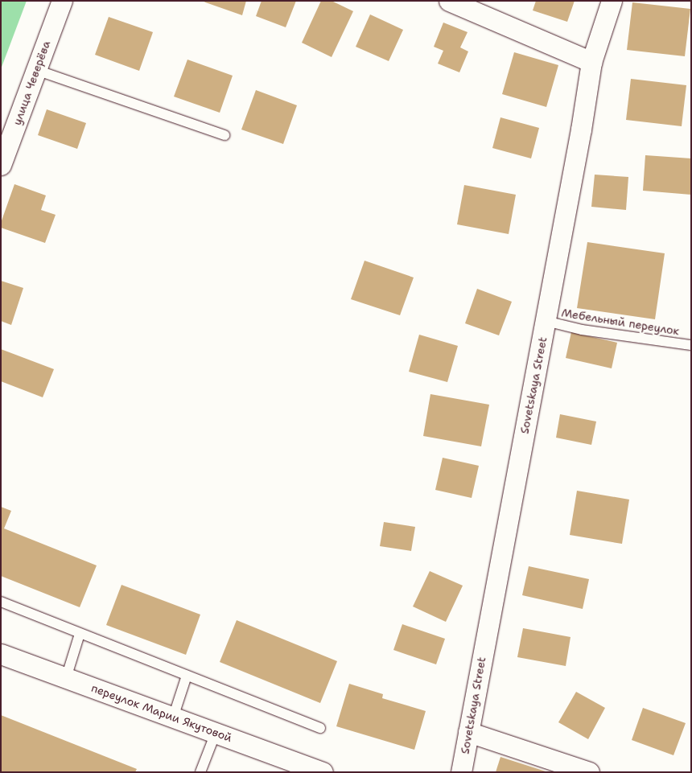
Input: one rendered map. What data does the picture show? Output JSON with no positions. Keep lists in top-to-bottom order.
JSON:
{
  "streets": {
    "street": ["улица Чеверёва", "Sovetskaya Street", "переулок Марии Якутовой"],
    "lane": ["Мебельный переулок"]
  },
  "crossings": [
    ["Мебельный переулок", "Sovetskaya Street"]
  ]
}
